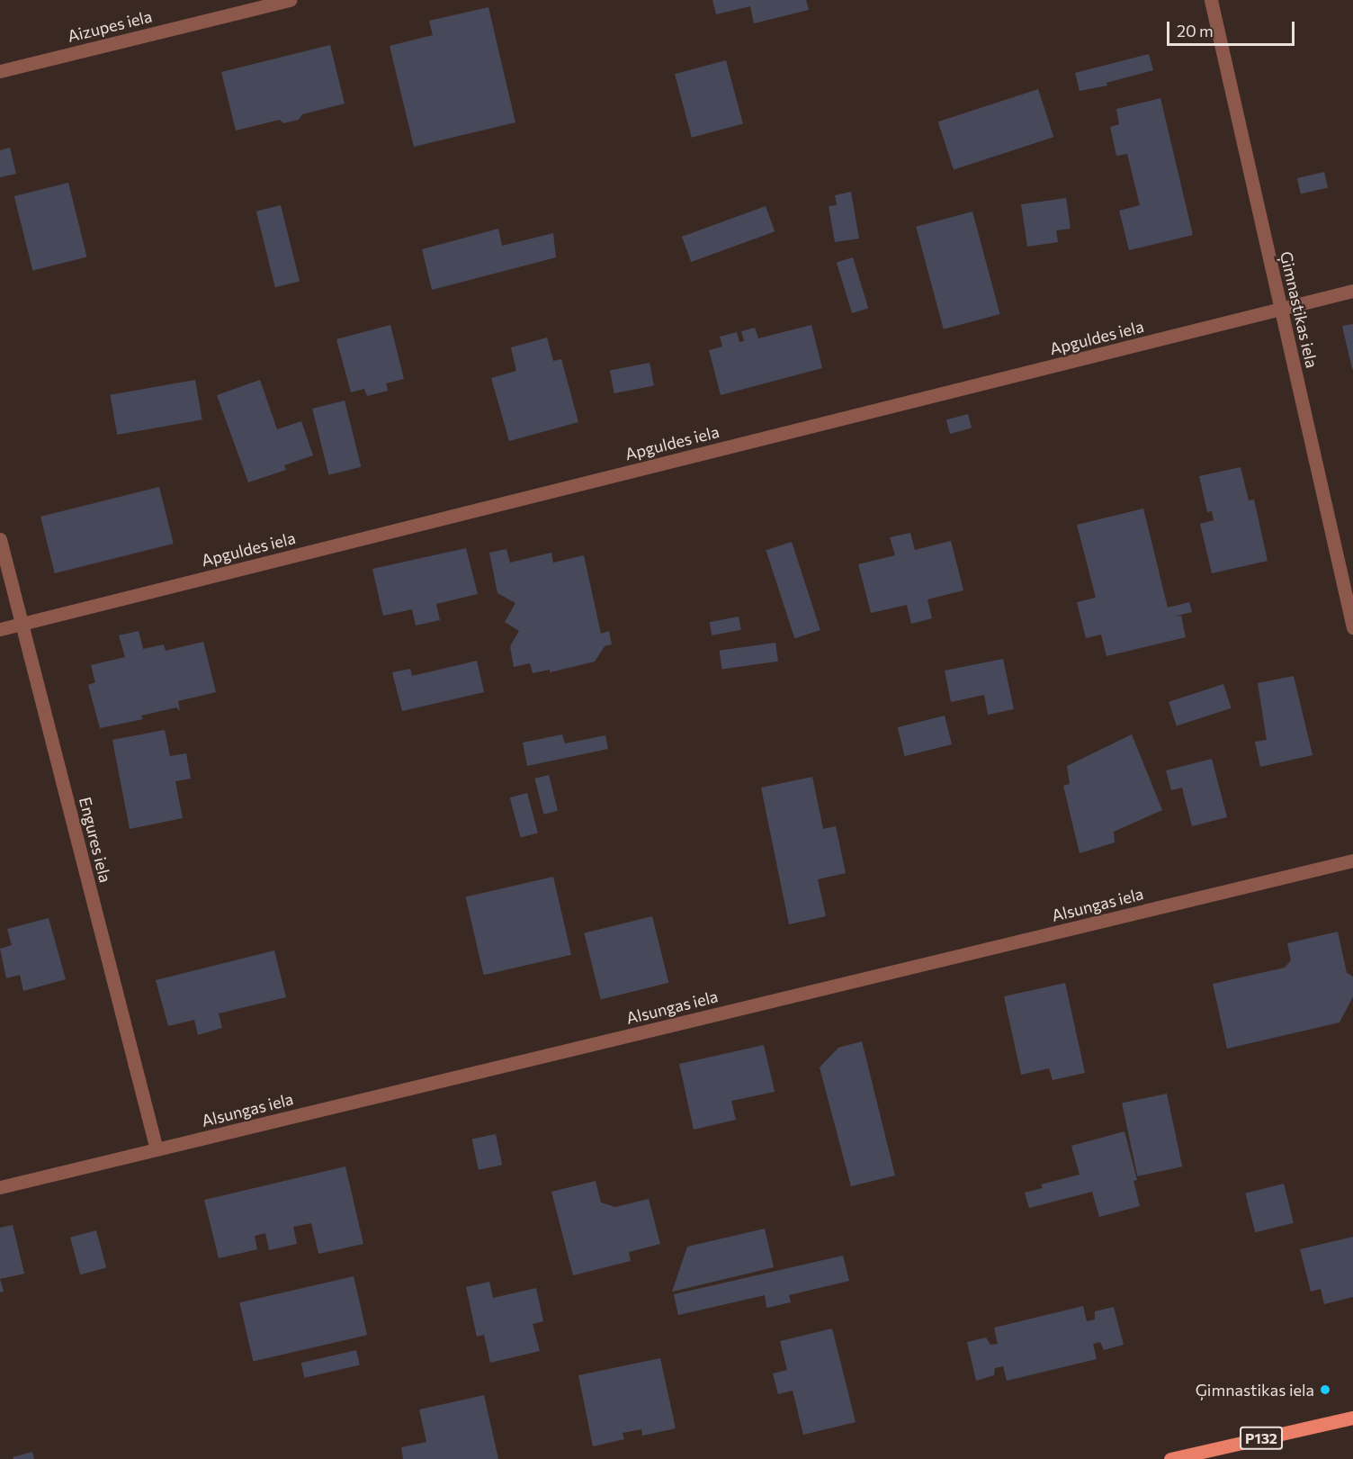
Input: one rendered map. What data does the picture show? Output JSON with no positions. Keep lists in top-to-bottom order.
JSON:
{
  "streets": {
    "main road": ["P132"],
    "street": [
      "Aizupes iela",
      "Ģimnastikas iela",
      "Apguldes iela",
      "Engures iela",
      "Alsungas iela"
    ]
  },
  "crossings": [
    ["Ģimnastikas iela", "Apguldes iela"],
    ["Apguldes iela", "Engures iela"],
    ["Engures iela", "Alsungas iela"]
  ],
  "places": ["Ģimnastikas iela"],
  "scale_bar": "20 m"
}
